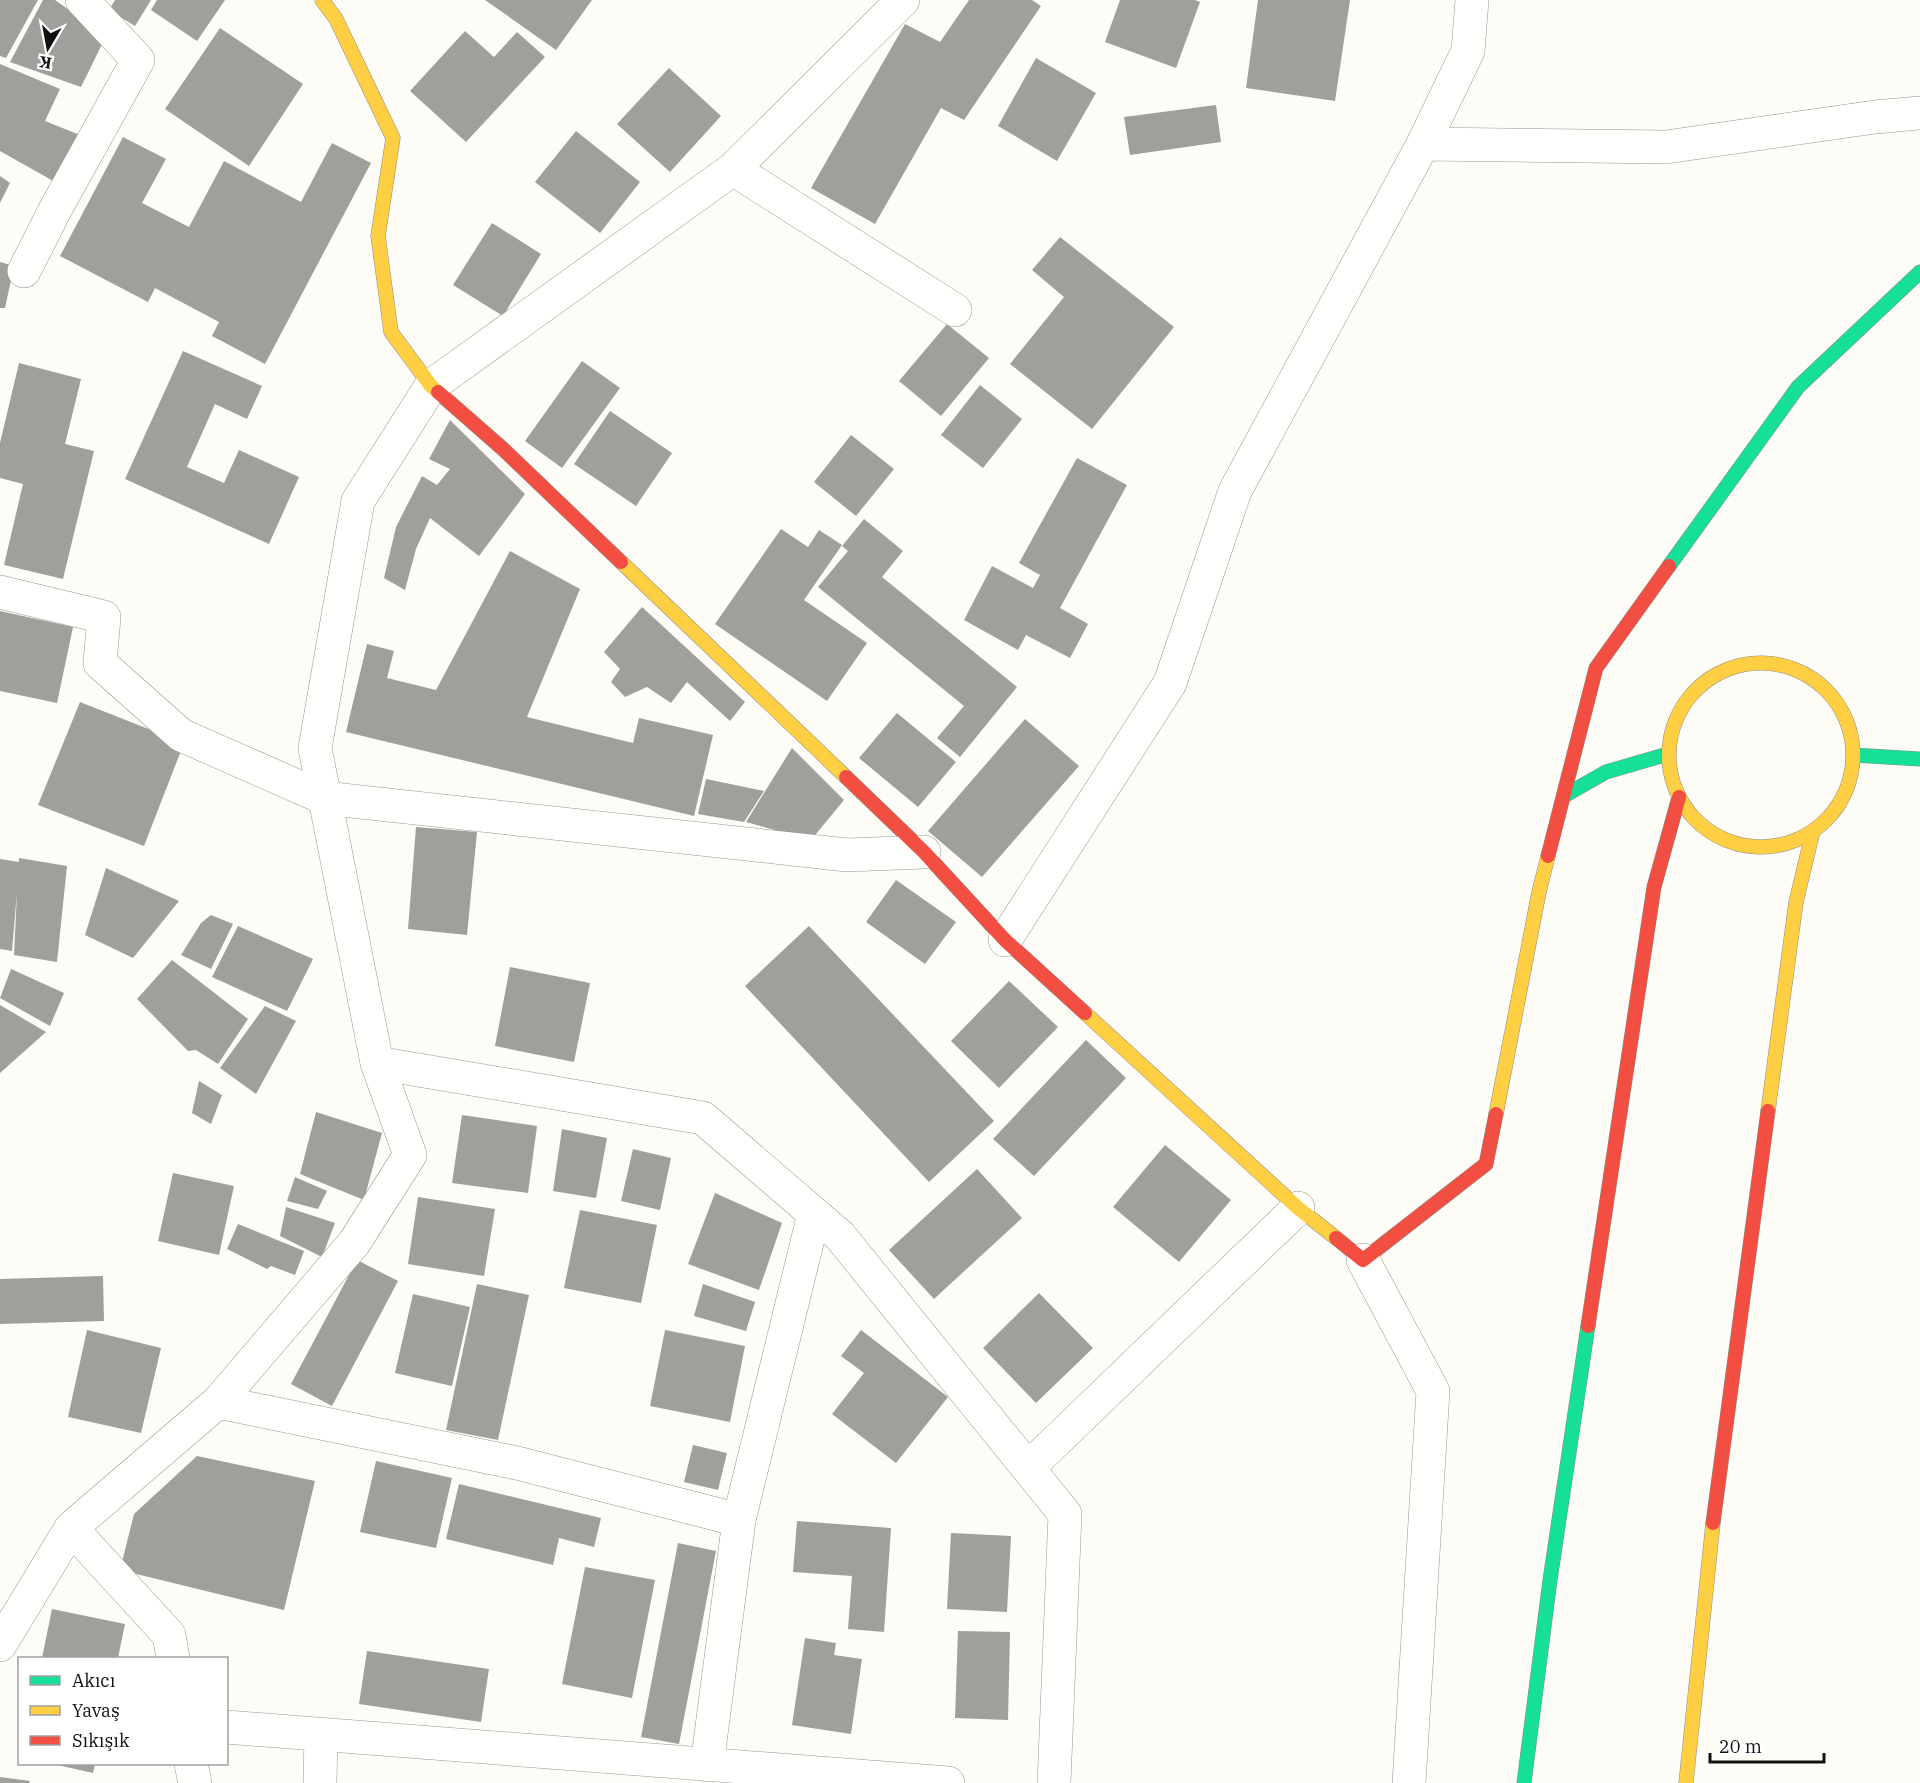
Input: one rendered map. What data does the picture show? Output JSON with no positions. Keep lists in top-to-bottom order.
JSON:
{
  "legend": ["Akıcı", "Yavaş", "Sıkışık"],
  "scale_bar": "20 m",
  "north": "bottom"
}
